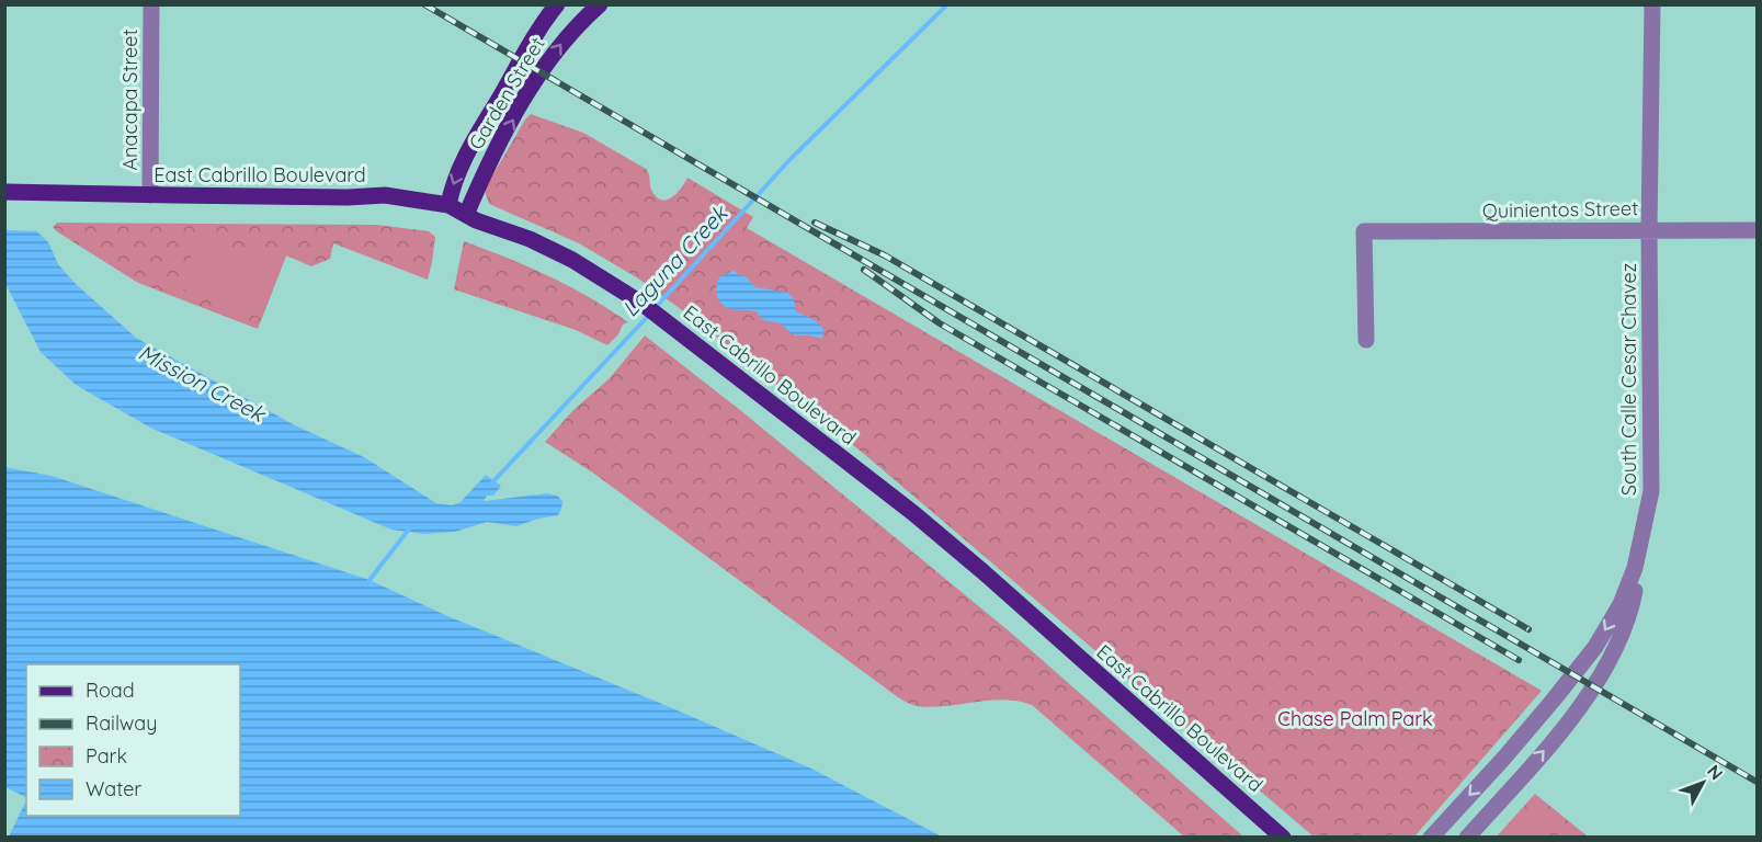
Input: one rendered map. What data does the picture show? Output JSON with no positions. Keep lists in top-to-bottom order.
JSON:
{
  "streets": {
    "main road": ["Garden Street", "East Cabrillo Boulevard"],
    "street": ["Anacapa Street", "Quinientos Street", "South Calle Cesar Chavez"]
  },
  "crossings": [
    ["Garden Street", "East Cabrillo Boulevard"],
    ["Anacapa Street", "East Cabrillo Boulevard"],
    ["Quinientos Street", "South Calle Cesar Chavez"]
  ],
  "water": ["Laguna Creek", "Mission Creek"],
  "parks": ["Chase Palm Park"],
  "legend": [
    "Road",
    "Railway",
    "Park",
    "Water"
  ],
  "north": "top right"
}
